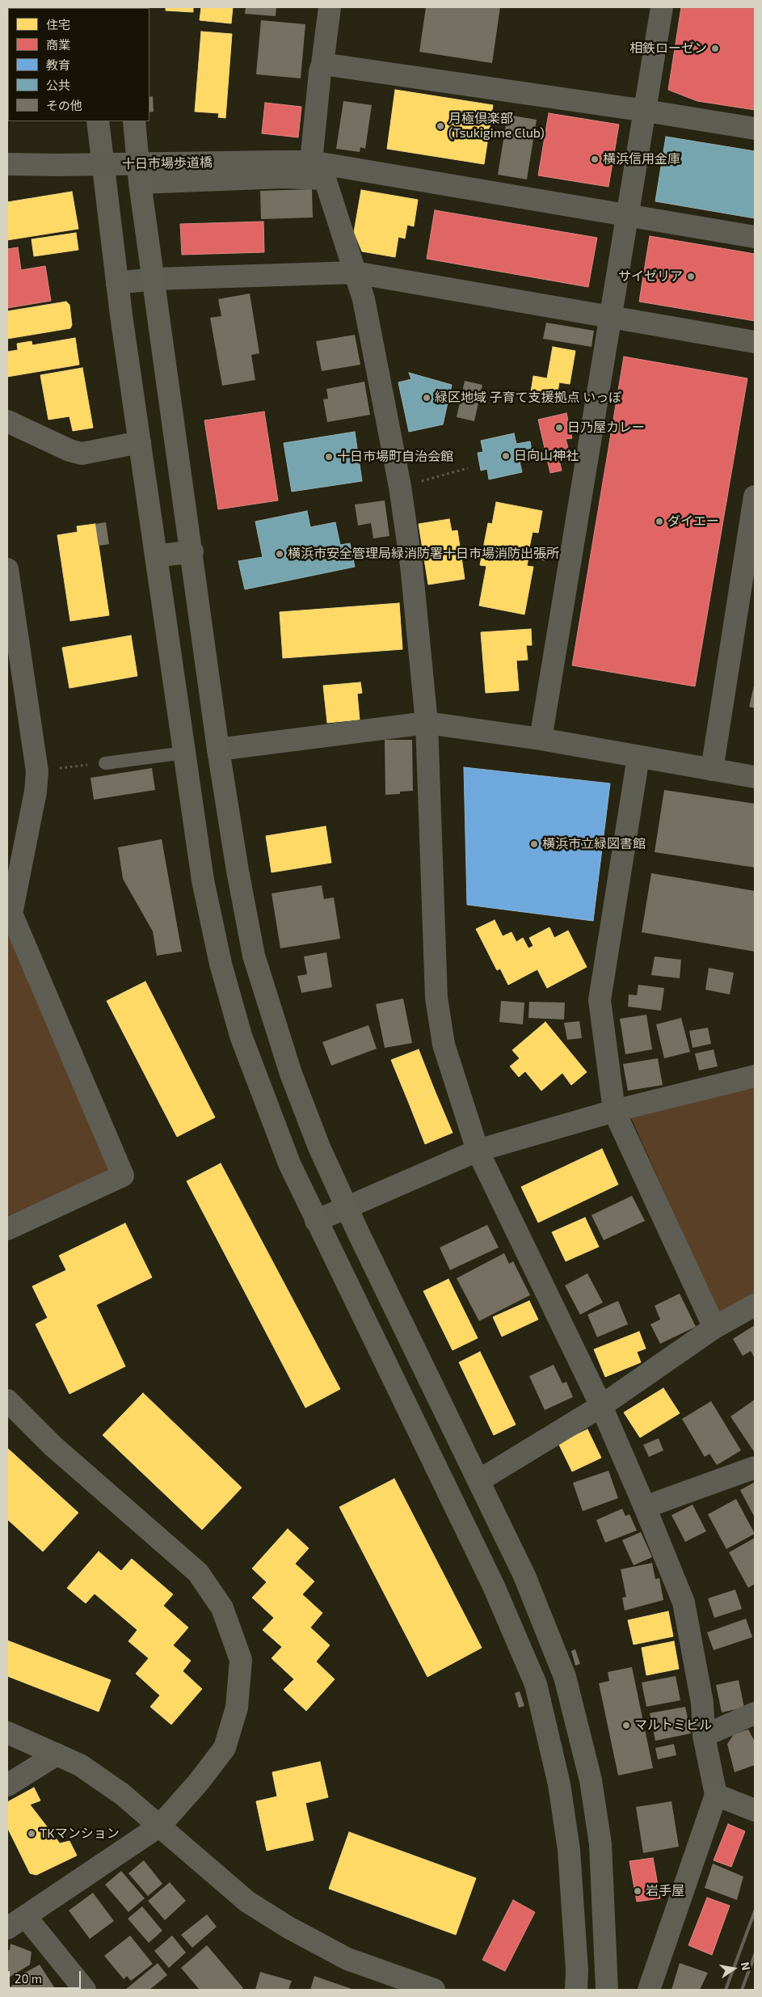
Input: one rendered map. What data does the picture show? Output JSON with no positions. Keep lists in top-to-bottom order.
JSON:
{
  "streets": {
    "street": ["十日市場歩道橋"]
  },
  "places": [
    "相鉄ローゼン",
    "月極倶楽部 (Tsukigime Club)",
    "横浜信用金庫",
    "サイゼリア",
    "緑区地域 子育て支援拠点 いっぽ",
    "日乃屋カレー",
    "日向山神社",
    "十日市場町自治会館",
    "ダイエー",
    "横浜市安全管理局緑消防署十日市場消防出張所",
    "横浜市立緑図書館",
    "マルトミビル",
    "TKマンション",
    "岩手屋"
  ],
  "legend": [
    "住宅",
    "商業",
    "教育",
    "公共",
    "その他"
  ],
  "scale_bar": "20 m",
  "north": "right"
}
